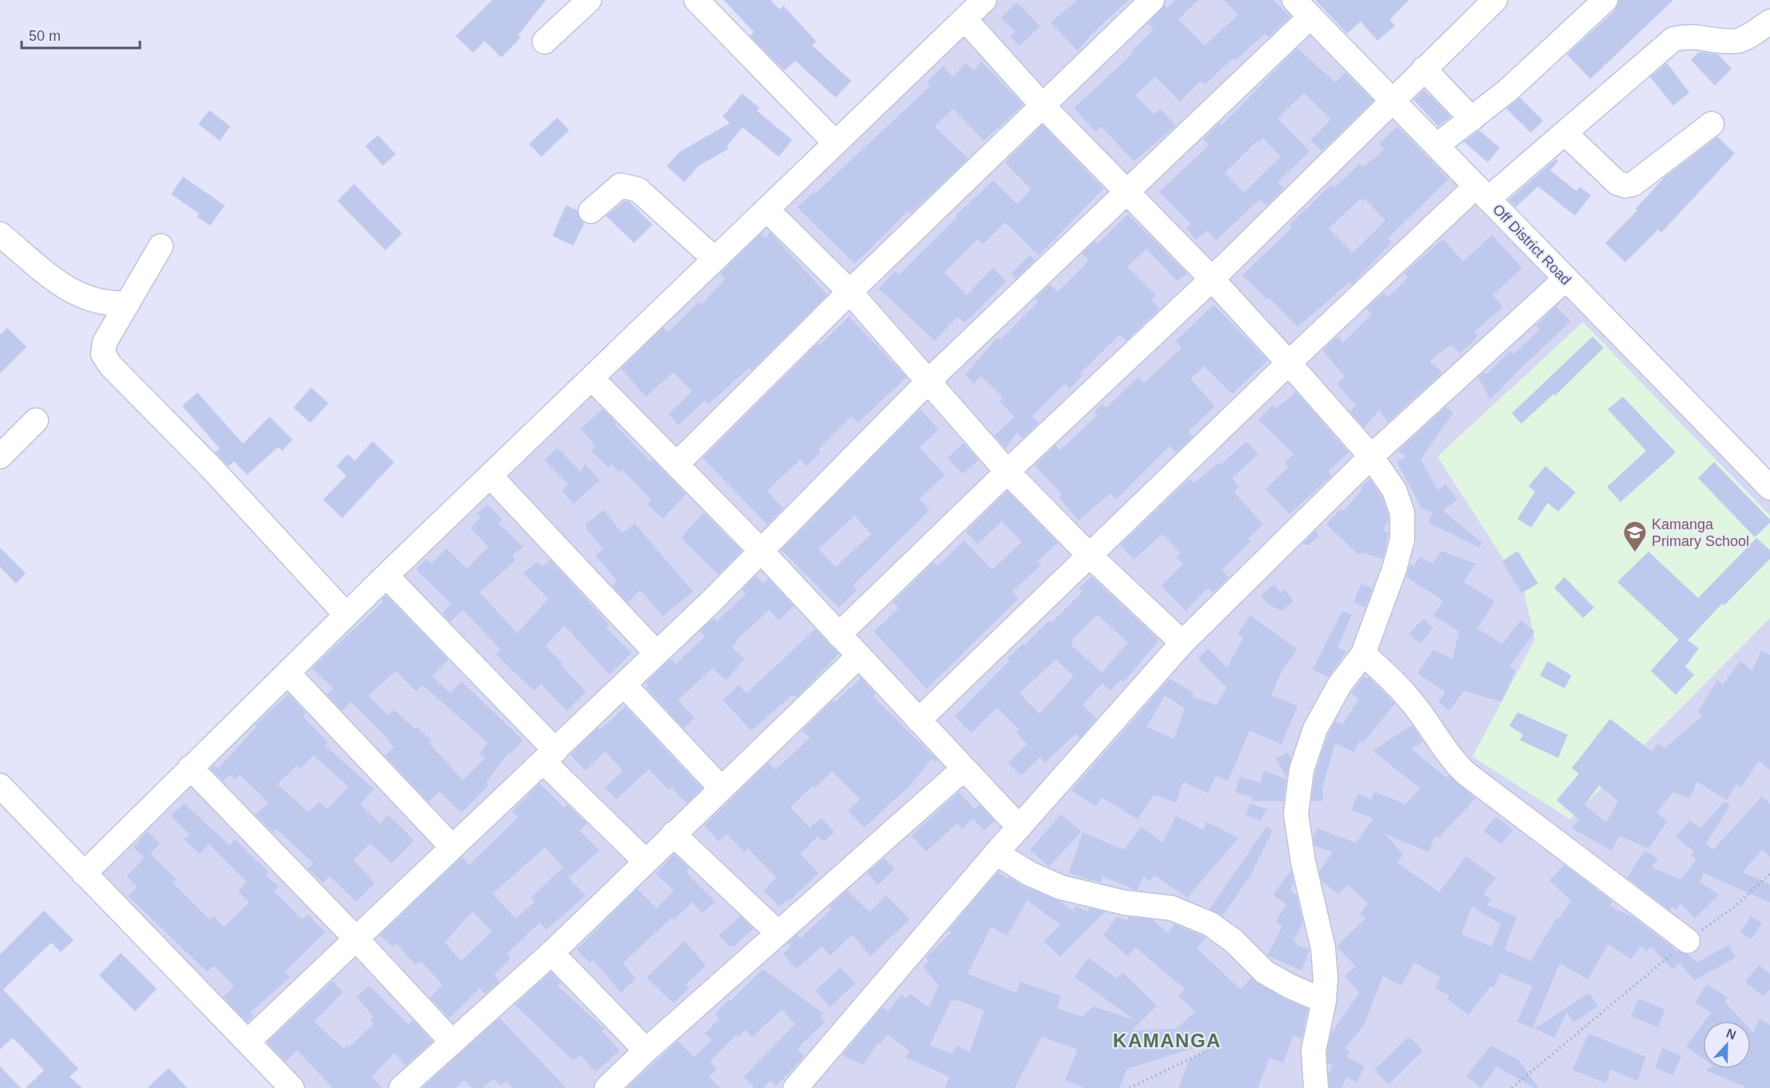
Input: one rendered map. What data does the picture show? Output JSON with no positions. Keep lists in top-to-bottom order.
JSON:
{
  "streets": {
    "street": ["Off District Road"]
  },
  "districts": ["KAMANGA"],
  "places": {
    "school or university": ["Kamanga Primary School"]
  },
  "scale_bar": "50 m",
  "north": "top"
}
